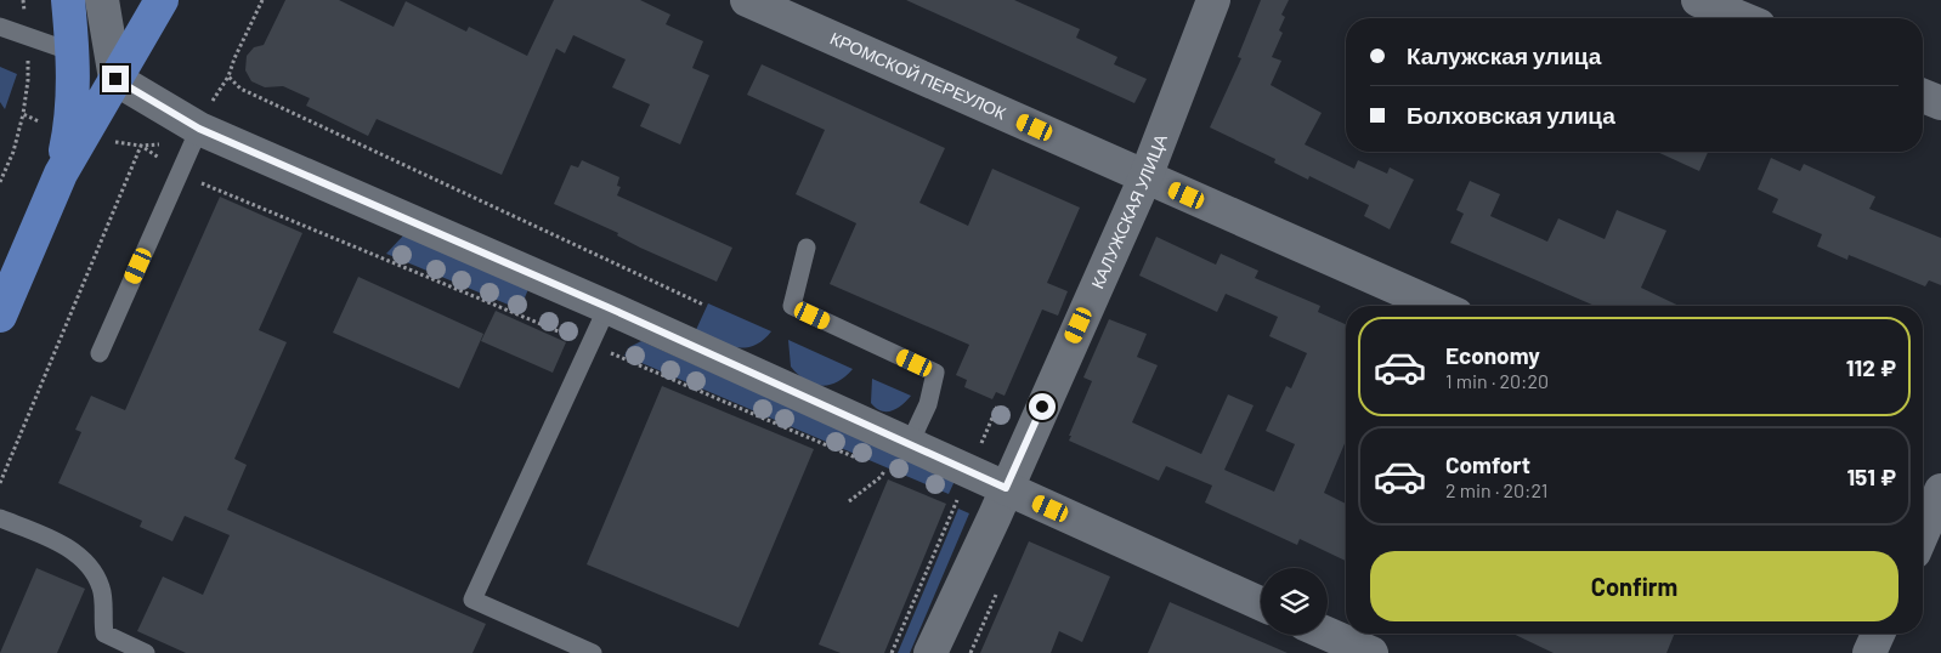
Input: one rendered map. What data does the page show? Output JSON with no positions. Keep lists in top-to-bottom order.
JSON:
{
  "streets": {
    "street": ["КРОМСКОЙ ПЕРЕУЛОК", "КАЛУЖСКАЯ УЛИЦА"]
  },
  "crossings": [
    ["КРОМСКОЙ ПЕРЕУЛОК", "КАЛУЖСКАЯ УЛИЦА"]
  ],
  "page": {
    "banner": ["Калужская улица", "Болховская улица"],
    "list": [
      {
        "name": "Economy",
        "note": "1 min · 20:20",
        "value": "112 ₽"
      },
      {
        "name": "Comfort",
        "note": "2 min · 20:21",
        "value": "151 ₽"
      }
    ],
    "buttons": "Confirm"
  }
}
